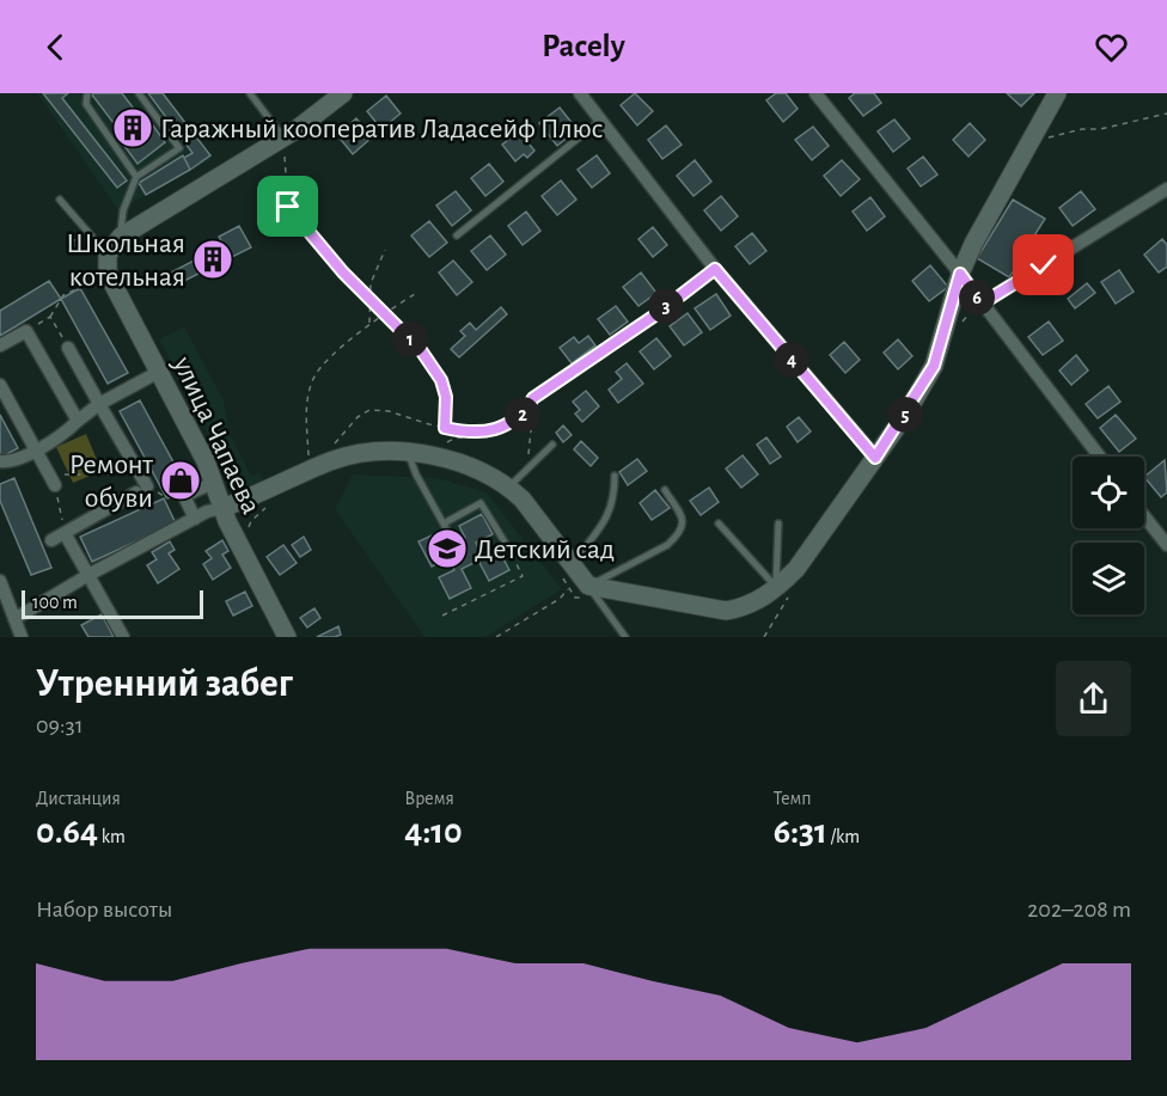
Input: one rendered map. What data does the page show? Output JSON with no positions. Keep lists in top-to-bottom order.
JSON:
{
  "streets": {
    "street": ["улица Чапаева"]
  },
  "places": {
    "building": ["Гаражный кооператив Ладасейф Плюс", "Школьная котельная"],
    "shop": ["Ремонт обуви"],
    "school or university": ["Детский сад"]
  },
  "scale_bar": "100 m",
  "page": {
    "header": "Pacely",
    "pins": [
      "6",
      "3",
      "1",
      "4",
      "2",
      "5"
    ],
    "scale": "100 m",
    "heading": ["Утренний забег", "09:31"],
    "stats": [
      ["Дистанция", "0.64 km"],
      ["Время", "4:10"],
      ["Темп", "6:31 /km"]
    ],
    "chart": ["Набор высоты", "202–208 m"]
  }
}
